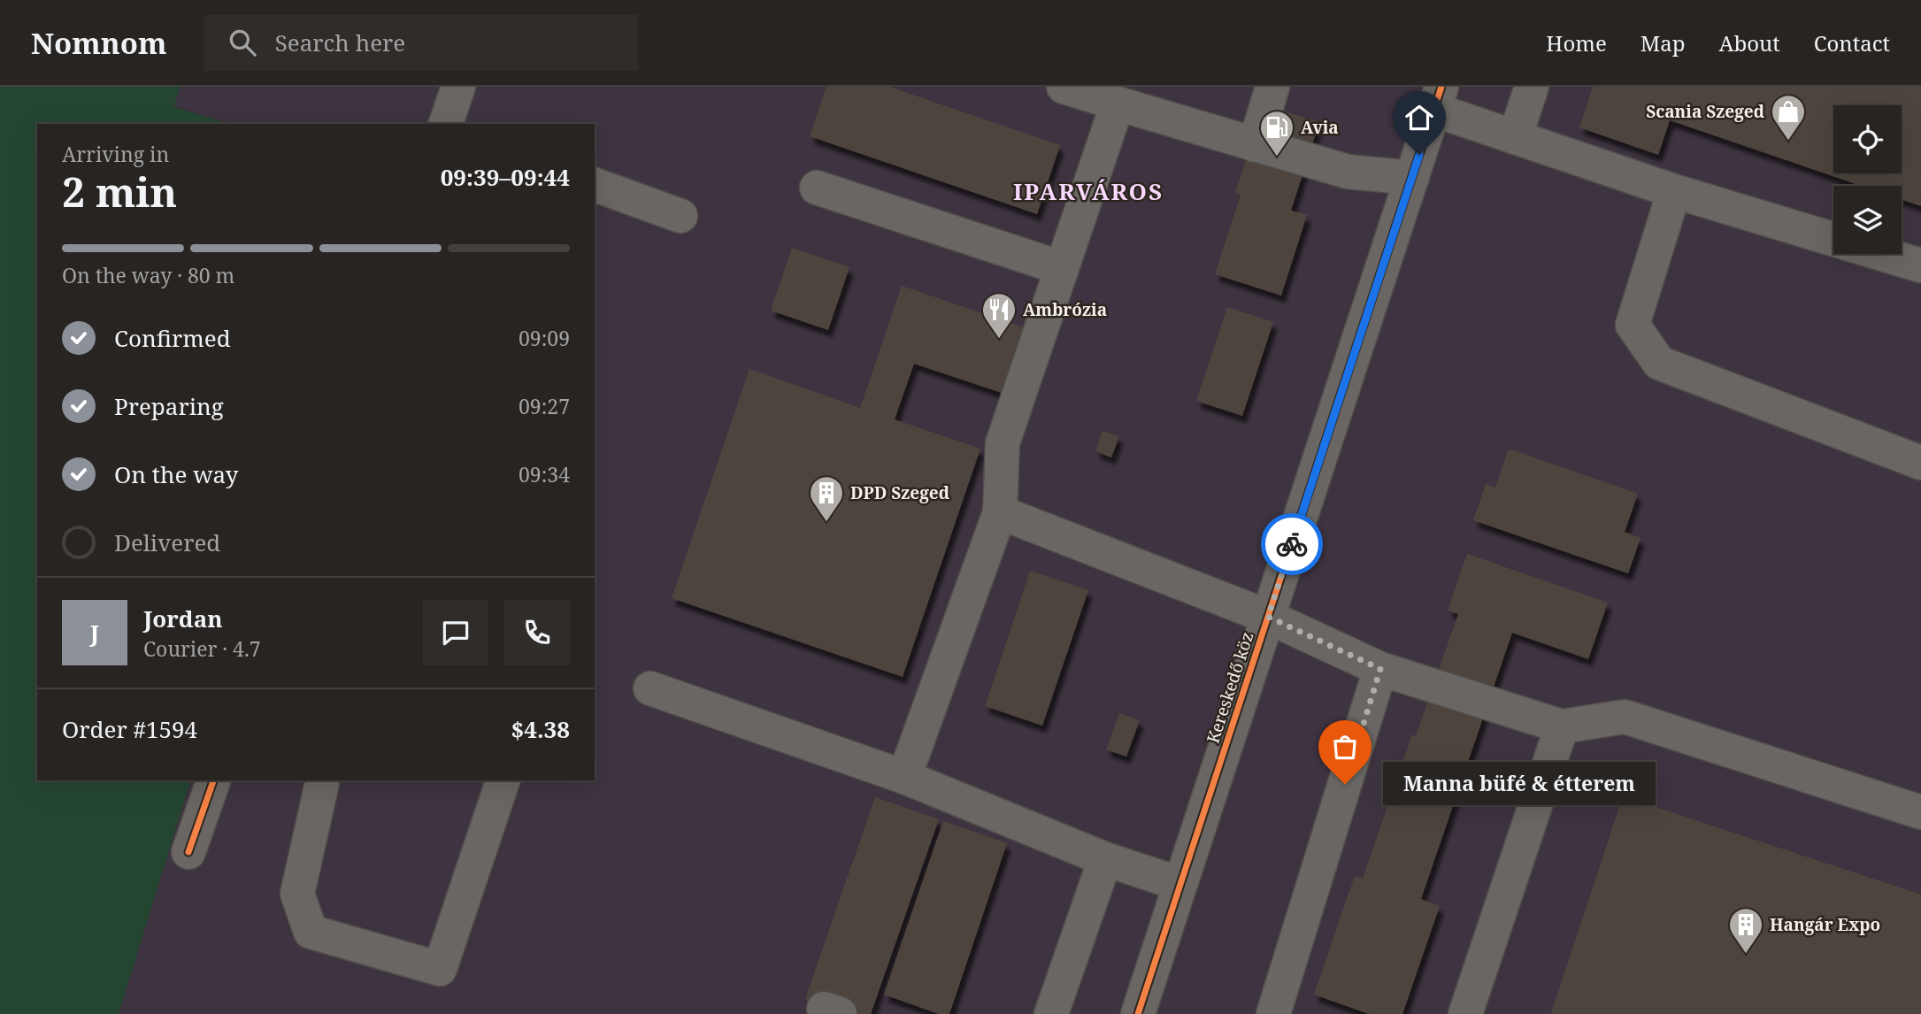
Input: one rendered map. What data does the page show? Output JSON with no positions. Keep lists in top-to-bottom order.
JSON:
{
  "streets": {
    "street": ["Kereskedő köz"]
  },
  "districts": ["IPARVÁROS"],
  "places": {
    "shop": ["Scania Szeged"],
    "fuel station": ["Avia"],
    "restaurant": ["Ambrózia"],
    "building": ["DPD Szeged", "Hangár Expo"],
    "other": ["Manna büfé & étterem"]
  },
  "page": {
    "header": "Nomnom",
    "search": "Search here",
    "nav": [
      "Home",
      "Map",
      "About",
      "Contact"
    ],
    "heading": ["2 min", "Arriving in", "09:39–09:44"],
    "panel": [
      "Jordan",
      "Courier · 4.7",
      "Order #1594",
      "$4.38"
    ],
    "bar": "On the way · 80 m",
    "list": [
      ["Confirmed", "09:09"],
      ["Preparing", "09:27"],
      ["On the way", "09:34"],
      "Delivered"
    ],
    "round": "J",
    "bubble": "Manna büfé & étterem"
  }
}
